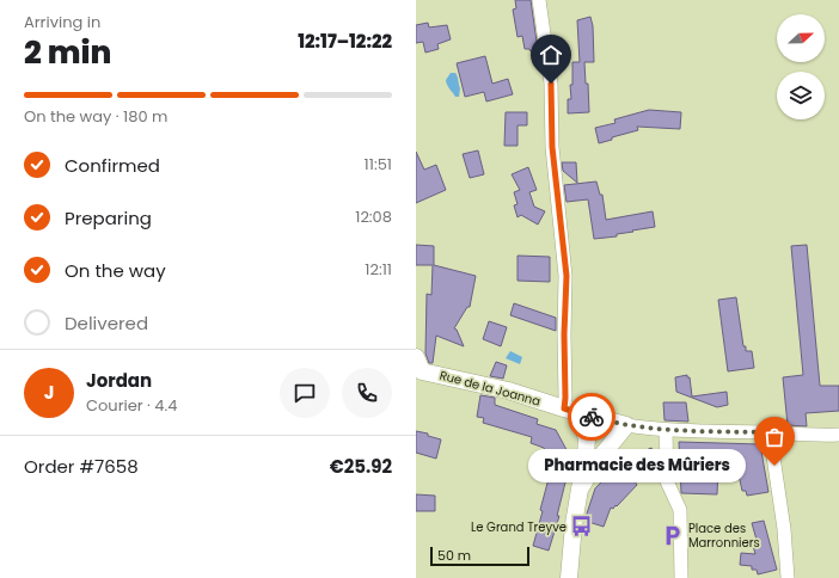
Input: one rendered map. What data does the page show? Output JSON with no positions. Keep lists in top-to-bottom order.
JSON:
{
  "streets": {
    "street": ["Rue de la Joanna"]
  },
  "places": {
    "other": ["Pharmacie des Mûriers"],
    "bus stop": ["Le Grand Treyve"],
    "parking": ["Place des Marronniers"]
  },
  "scale_bar": "50 m",
  "north": "right",
  "page": {
    "heading": ["2 min", "Arriving in", "12:17–12:22"],
    "panel": [
      "Jordan",
      "Courier · 4.4",
      "Order #7658",
      "€25.92"
    ],
    "bar": "On the way · 180 m",
    "list": [
      ["Confirmed", "11:51"],
      ["Preparing", "12:08"],
      ["On the way", "12:11"],
      "Delivered"
    ],
    "round": "J",
    "bubble": "Pharmacie des Mûriers",
    "scale": "50 m"
  }
}
